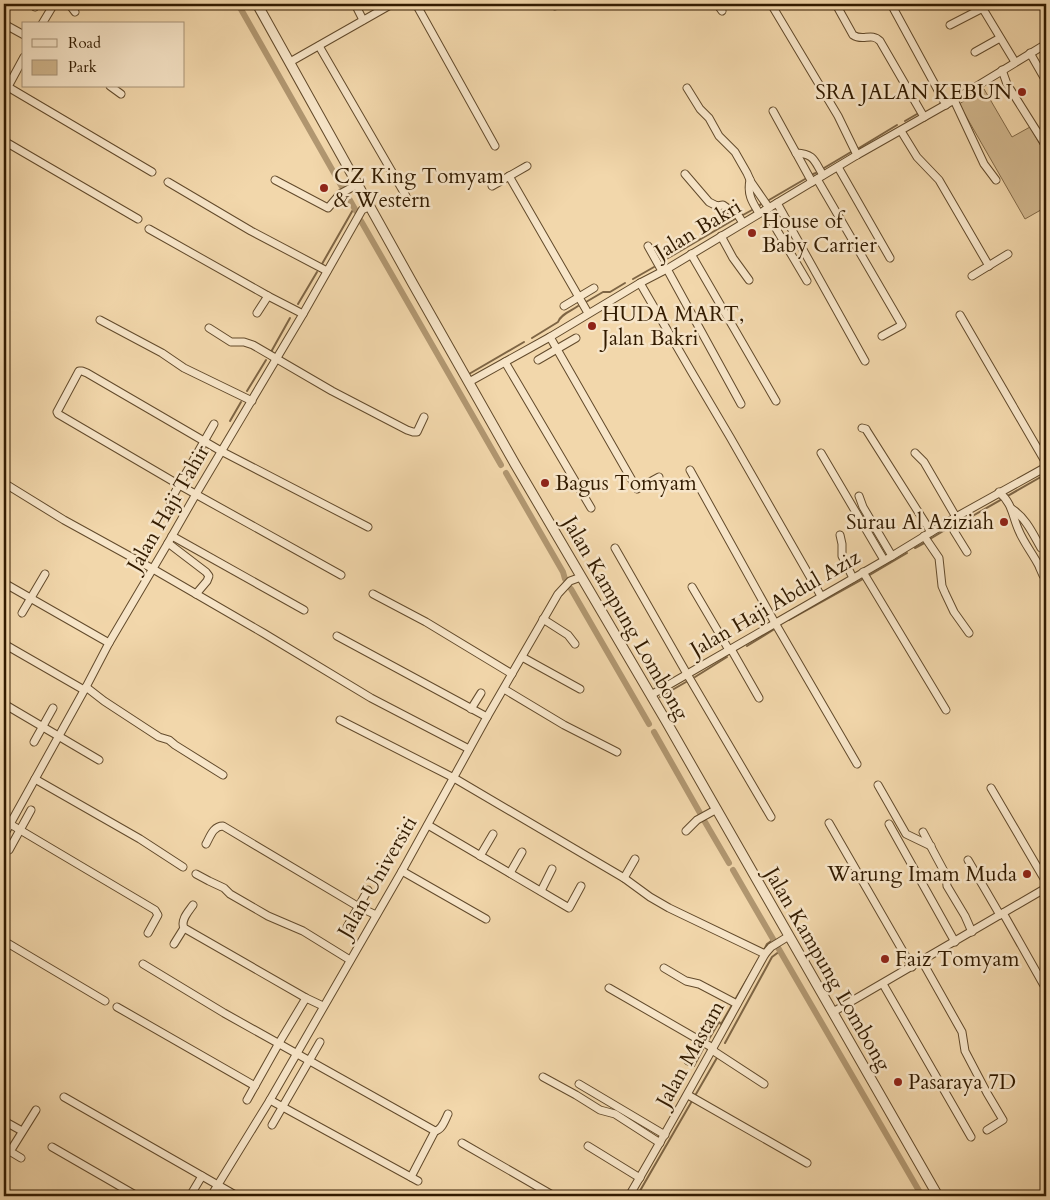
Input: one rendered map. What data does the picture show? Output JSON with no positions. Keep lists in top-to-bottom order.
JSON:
{
  "streets": {
    "street": [
      "Jalan Bakri",
      "Jalan Haji Tahir",
      "Jalan Haji Abdul Aziz",
      "Jalan Kampung Lombong",
      "Jalan Universiti",
      "Jalan Mastam"
    ]
  },
  "crossings": [
    ["Jalan Bakri", "Jalan Kampung Lombong"],
    ["Jalan Haji Tahir", "Jalan Kampung Lombong"],
    ["Jalan Haji Abdul Aziz", "Jalan Kampung Lombong"],
    ["Jalan Kampung Lombong", "Jalan Universiti"],
    ["Jalan Kampung Lombong", "Jalan Mastam"]
  ],
  "places": [
    "SRA JALAN KEBUN",
    "CZ King Tomyam & Western",
    "House of Baby Carrier",
    "HUDA MART, Jalan Bakri",
    "Bagus Tomyam",
    "Surau Al Aziziah",
    "Warung Imam Muda",
    "Faiz Tomyam",
    "Pasaraya 7D"
  ],
  "legend": ["Road", "Park"]
}
